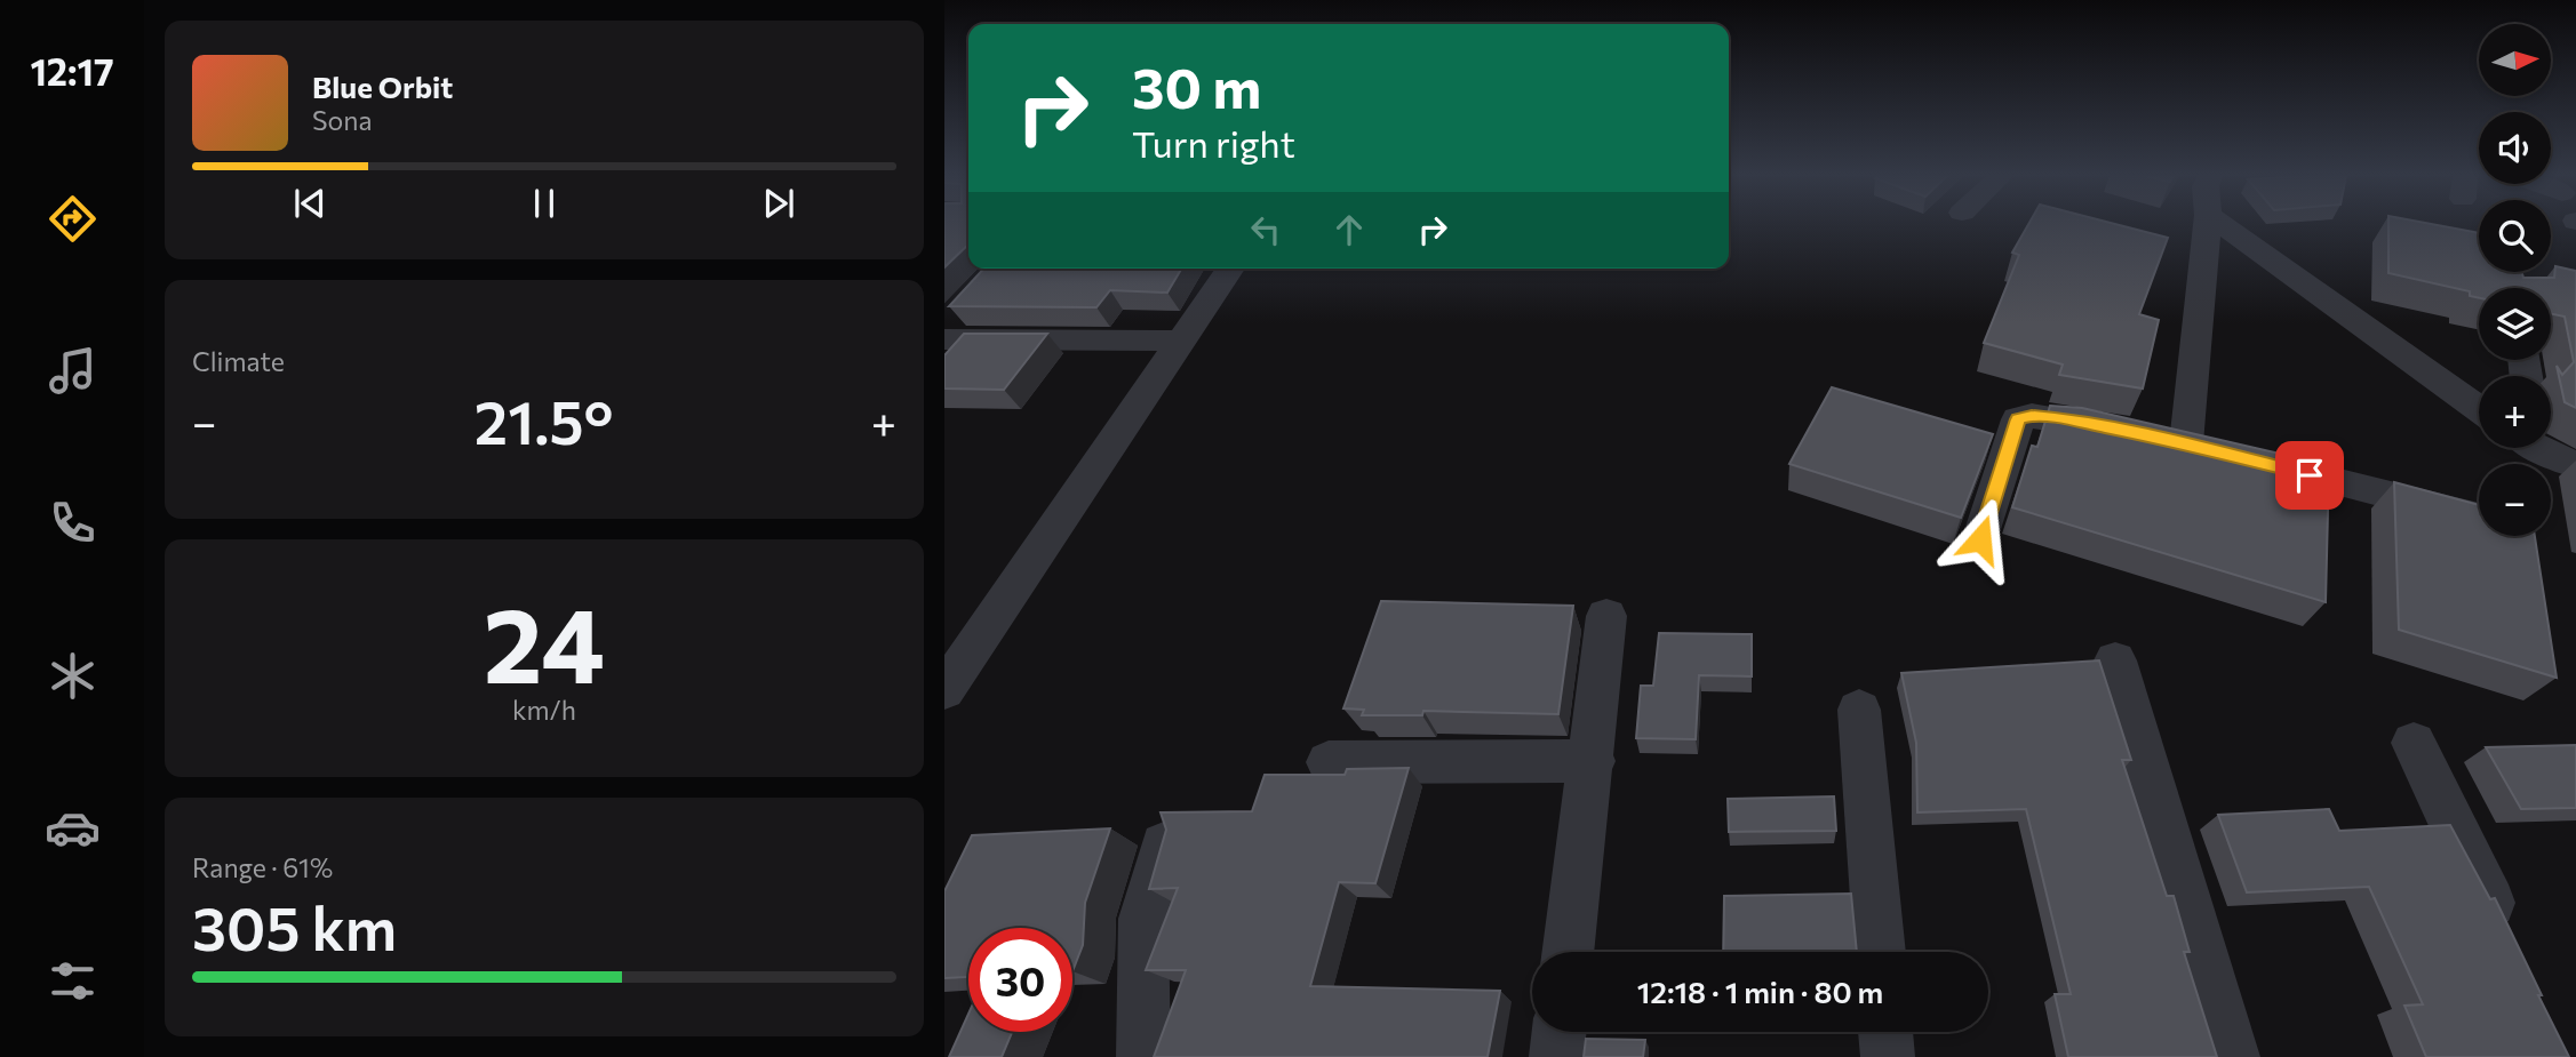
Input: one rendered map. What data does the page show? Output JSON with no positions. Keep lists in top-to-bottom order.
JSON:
{
  "north": "right",
  "page": {
    "tabs": "12:17",
    "map_buttons": ["+", "−"],
    "turn": ["30 m", "Turn right"],
    "song": ["Blue Orbit", "Sona"],
    "tile": [
      "Climate",
      ["24", "km/h"],
      ["Range · 61%", "305 km"]
    ],
    "heat": ["−", "21.5°", "+"],
    "limit": "30",
    "trip": "12:18 · 1 min · 80 m"
  }
}
